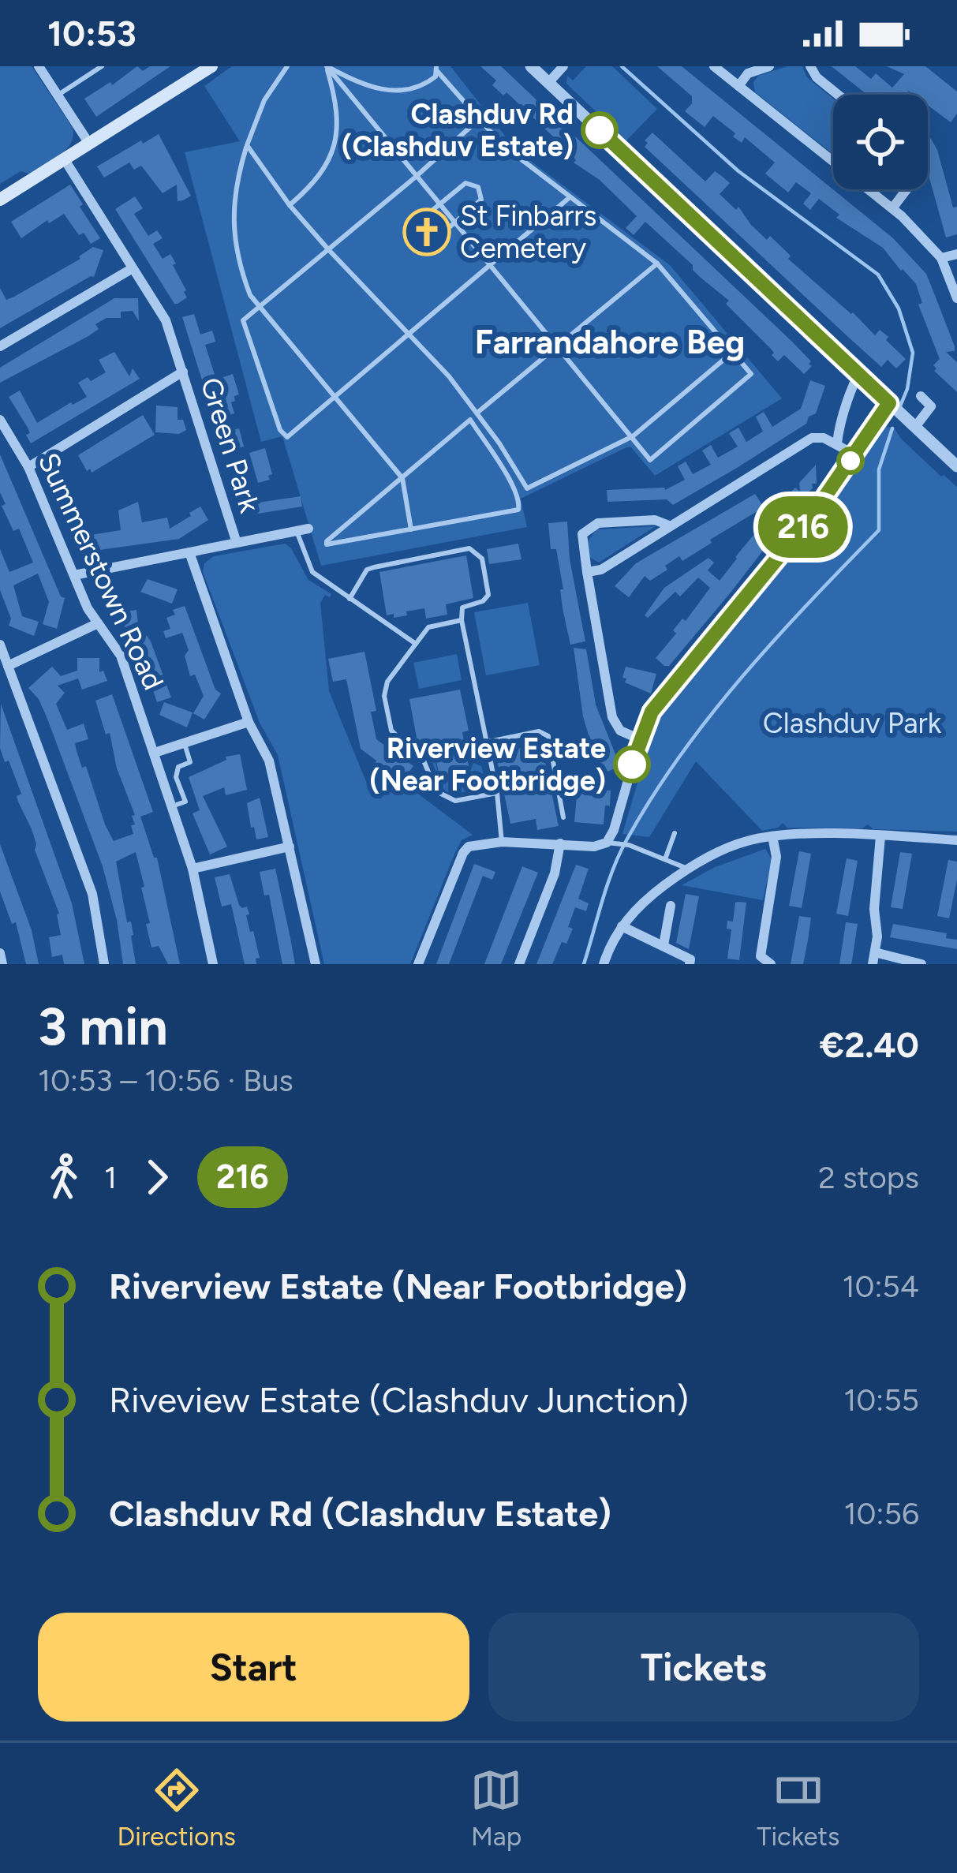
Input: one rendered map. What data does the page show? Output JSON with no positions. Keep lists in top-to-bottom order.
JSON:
{
  "streets": {
    "street": ["Green Park", "Summerstown Road"]
  },
  "crossings": [
    ["Green Park", "Summerstown Road"]
  ],
  "districts": ["Farrandahore Beg"],
  "parks": ["Clashduv Park"],
  "places": {
    "other": ["Clashduv Rd (Clashduv Estate)", "Riverview Estate (Near Footbridge)"],
    "church": ["St Finbarrs Cemetery"]
  },
  "lines": ["bus line 216"],
  "page": {
    "status": "10:53",
    "on_map": "216",
    "heading": ["3 min", "10:53 – 10:56 · Bus", "€2.40"],
    "legs": ["1", "216", "2 stops"],
    "list": [
      {
        "name": "Riverview Estate (Near Footbridge)",
        "value": "10:54"
      },
      {
        "name": "Riveview Estate (Clashduv Junction)",
        "value": "10:55"
      },
      {
        "name": "Clashduv Rd (Clashduv Estate)",
        "value": "10:56"
      }
    ],
    "buttons": ["Start", "Tickets"],
    "tabs": ["Directions", "Map", "Tickets"]
  }
}
